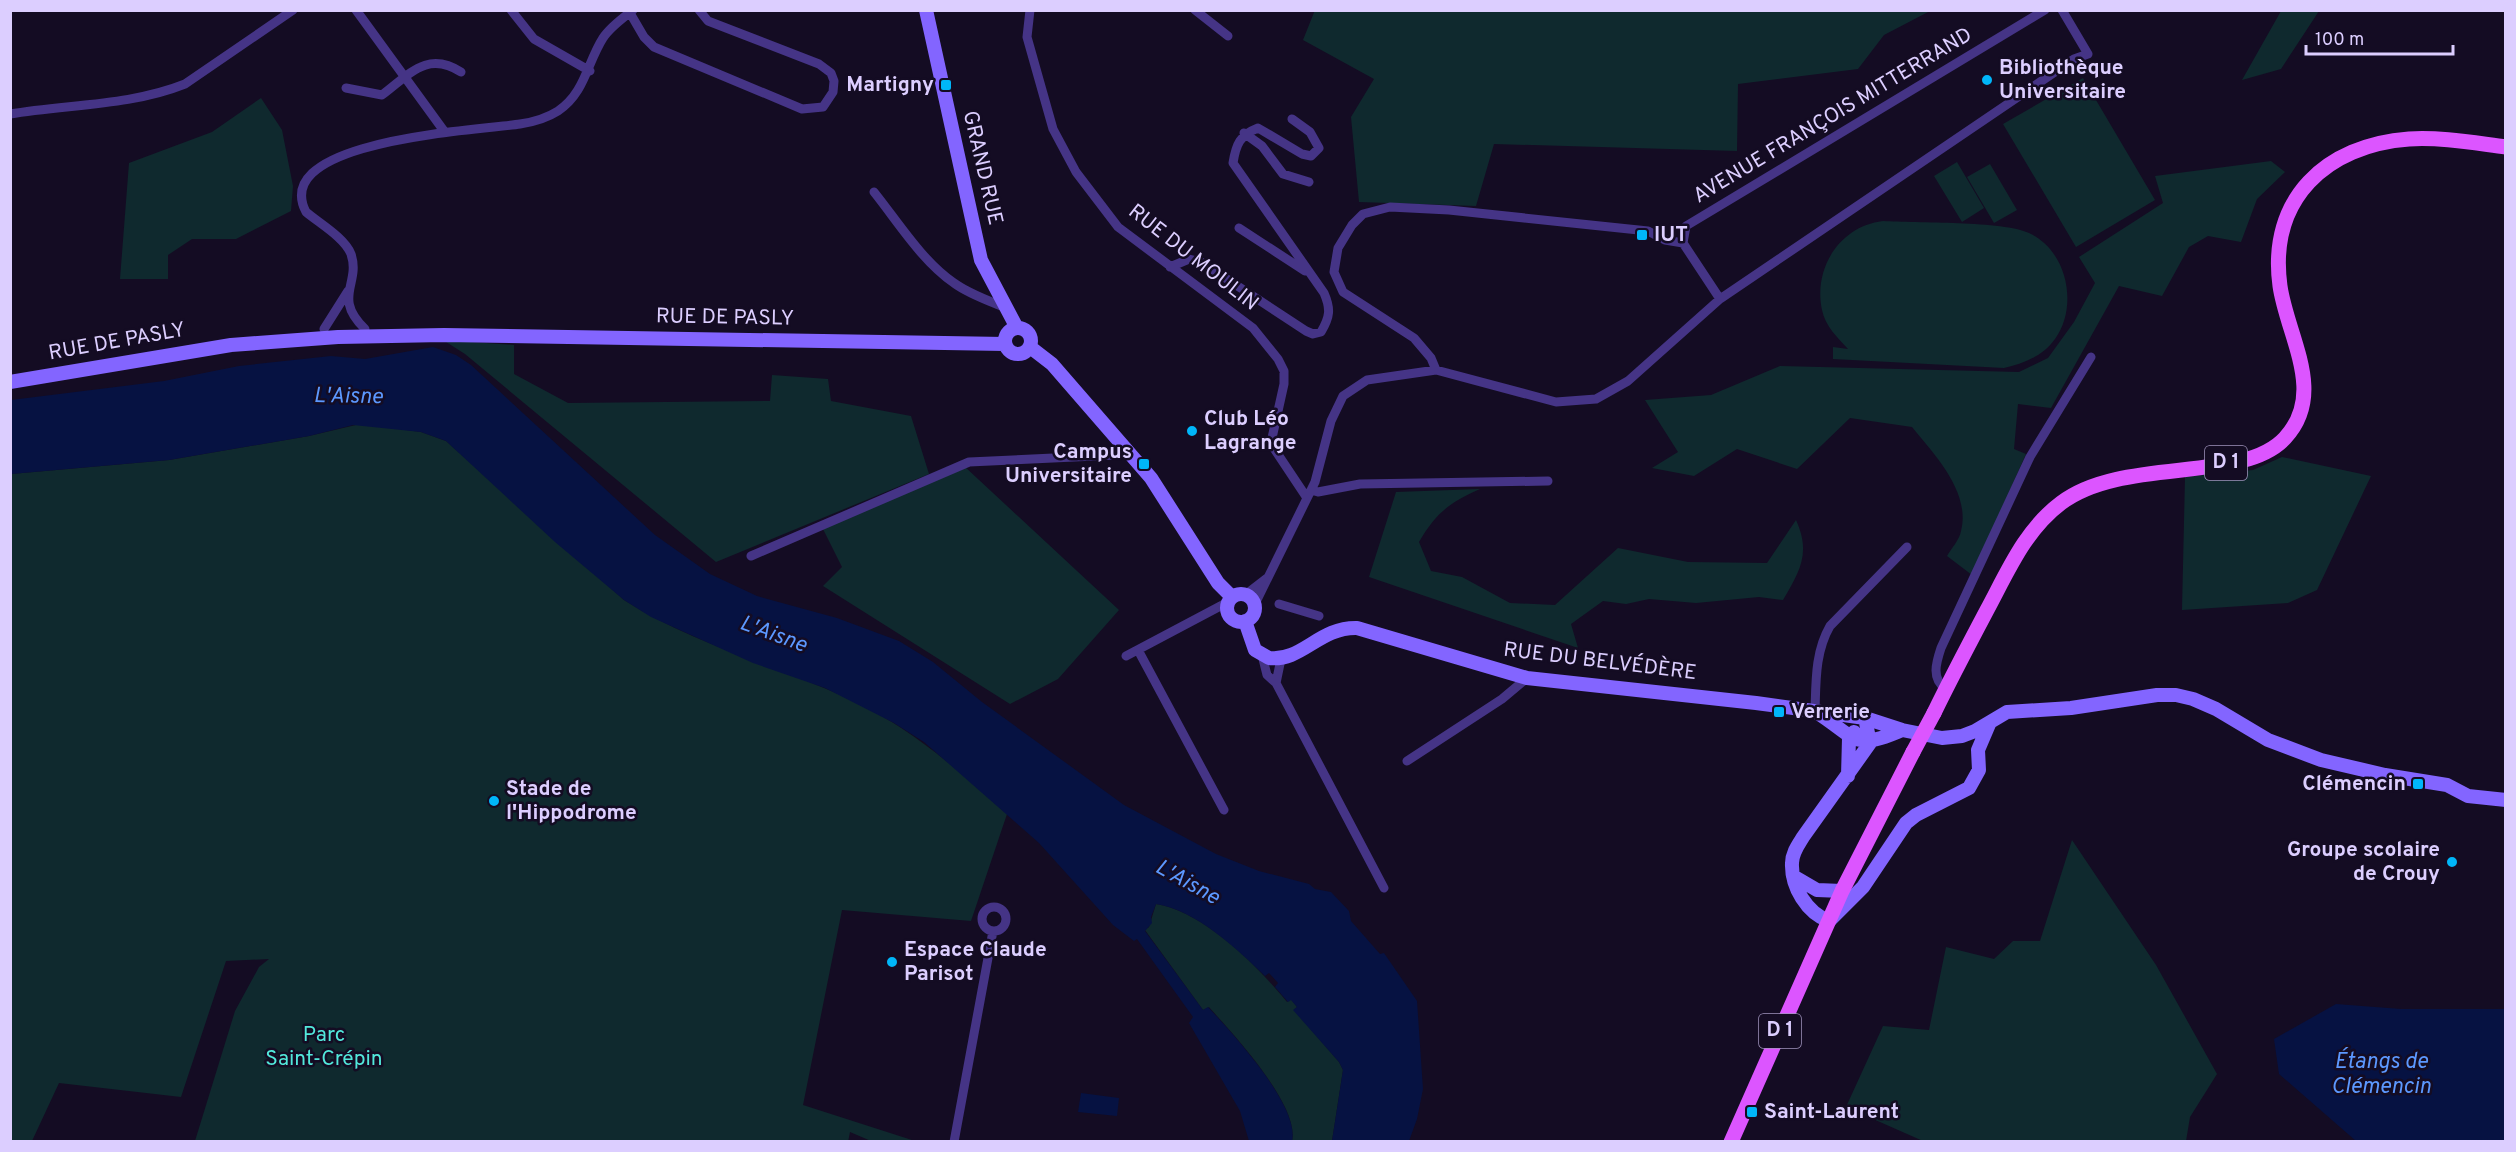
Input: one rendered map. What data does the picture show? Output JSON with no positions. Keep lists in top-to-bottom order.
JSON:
{
  "streets": {
    "main road": [
      "GRAND RUE",
      "RUE DE PASLY",
      "D 1",
      "RUE DU BELVÉDÈRE"
    ],
    "street": ["AVENUE FRANÇOIS MITTERRAND", "RUE DU MOULIN"]
  },
  "crossings": [
    ["GRAND RUE", "RUE DE PASLY"]
  ],
  "water": ["L'Aisne", "Étangs de Clémencin"],
  "parks": ["Parc Saint-Crépin"],
  "places": {
    "other": [
      "Bibliothèque Universitaire",
      "Club Léo Lagrange",
      "Stade de l'Hippodrome",
      "Groupe scolaire de Crouy",
      "Espace Claude Parisot"
    ],
    "transit": [
      "Martigny",
      "IUT",
      "Campus Universitaire",
      "Verrerie",
      "Clémencin",
      "Saint-Laurent"
    ]
  },
  "scale_bar": "100 m"
}
